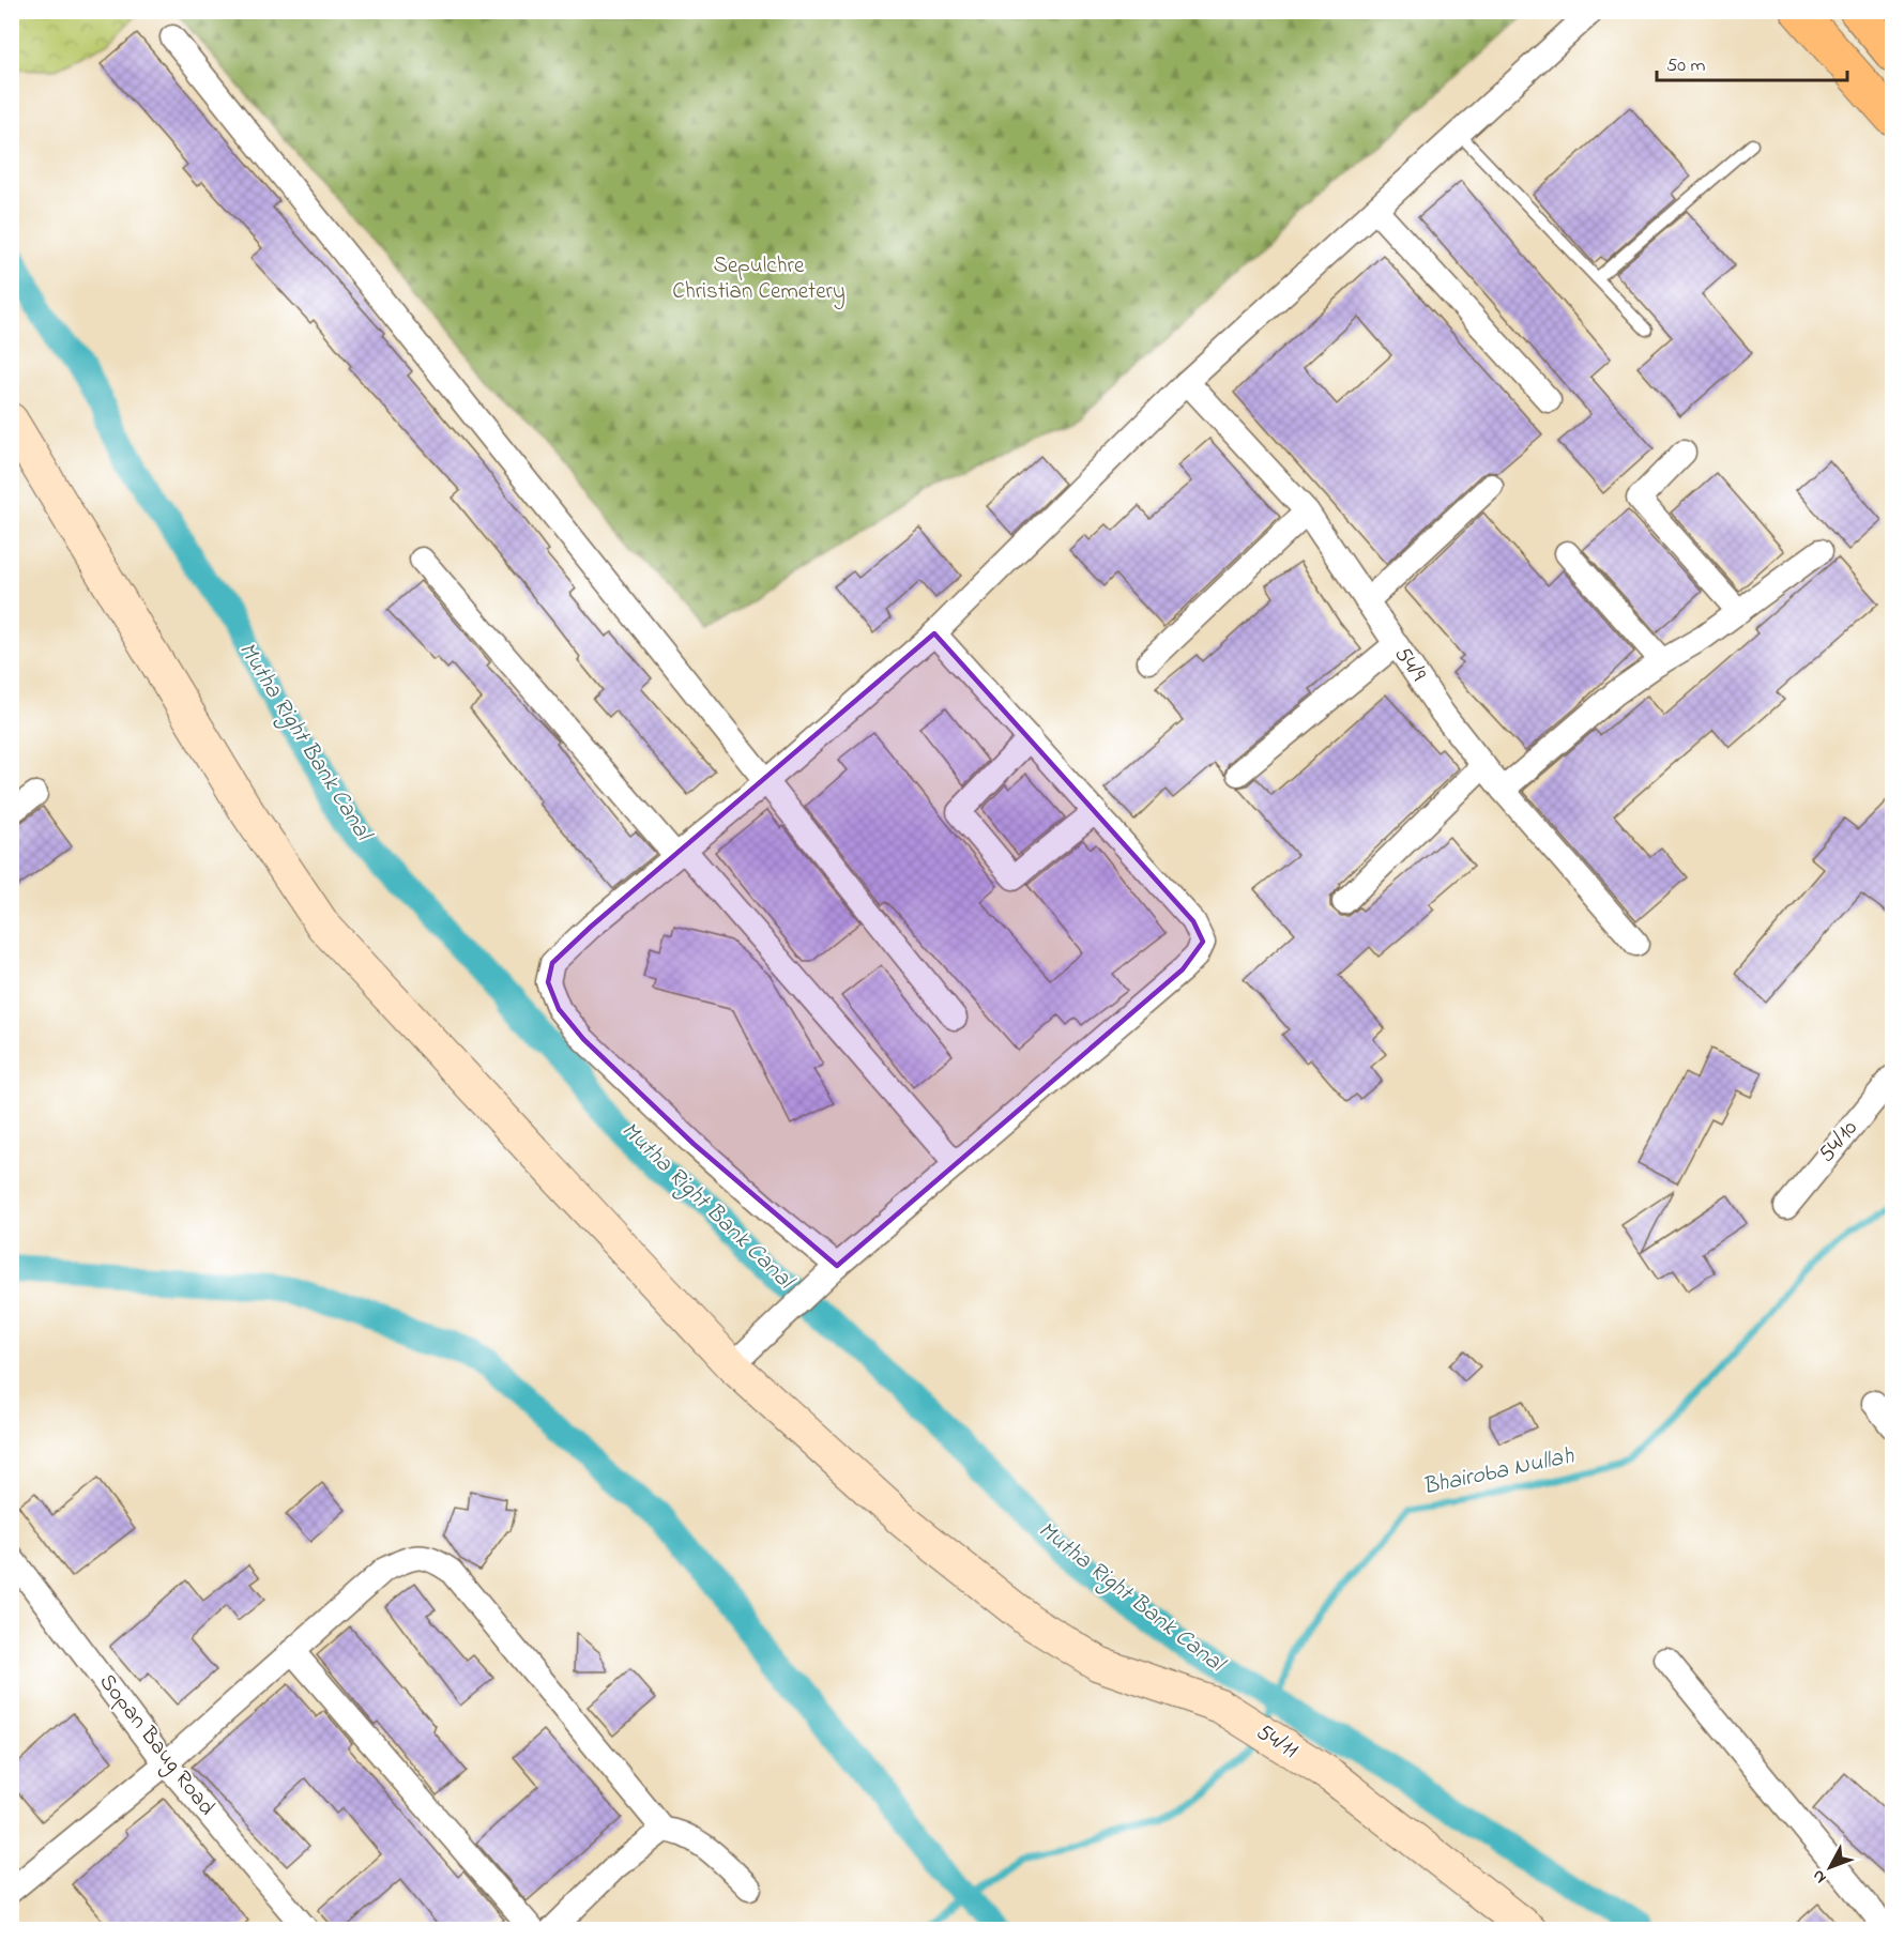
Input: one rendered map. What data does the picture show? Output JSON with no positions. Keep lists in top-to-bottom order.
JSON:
{
  "streets": {
    "street": [
      "54/9",
      "54/10",
      "54/11",
      "Sopan Baug Road"
    ]
  },
  "water": ["Mutha Right Bank Canal", "Bhairoba Nullah"],
  "parks": ["Sepulchre Christian Cemetery"],
  "scale_bar": "50 m",
  "north": "bottom left"
}
